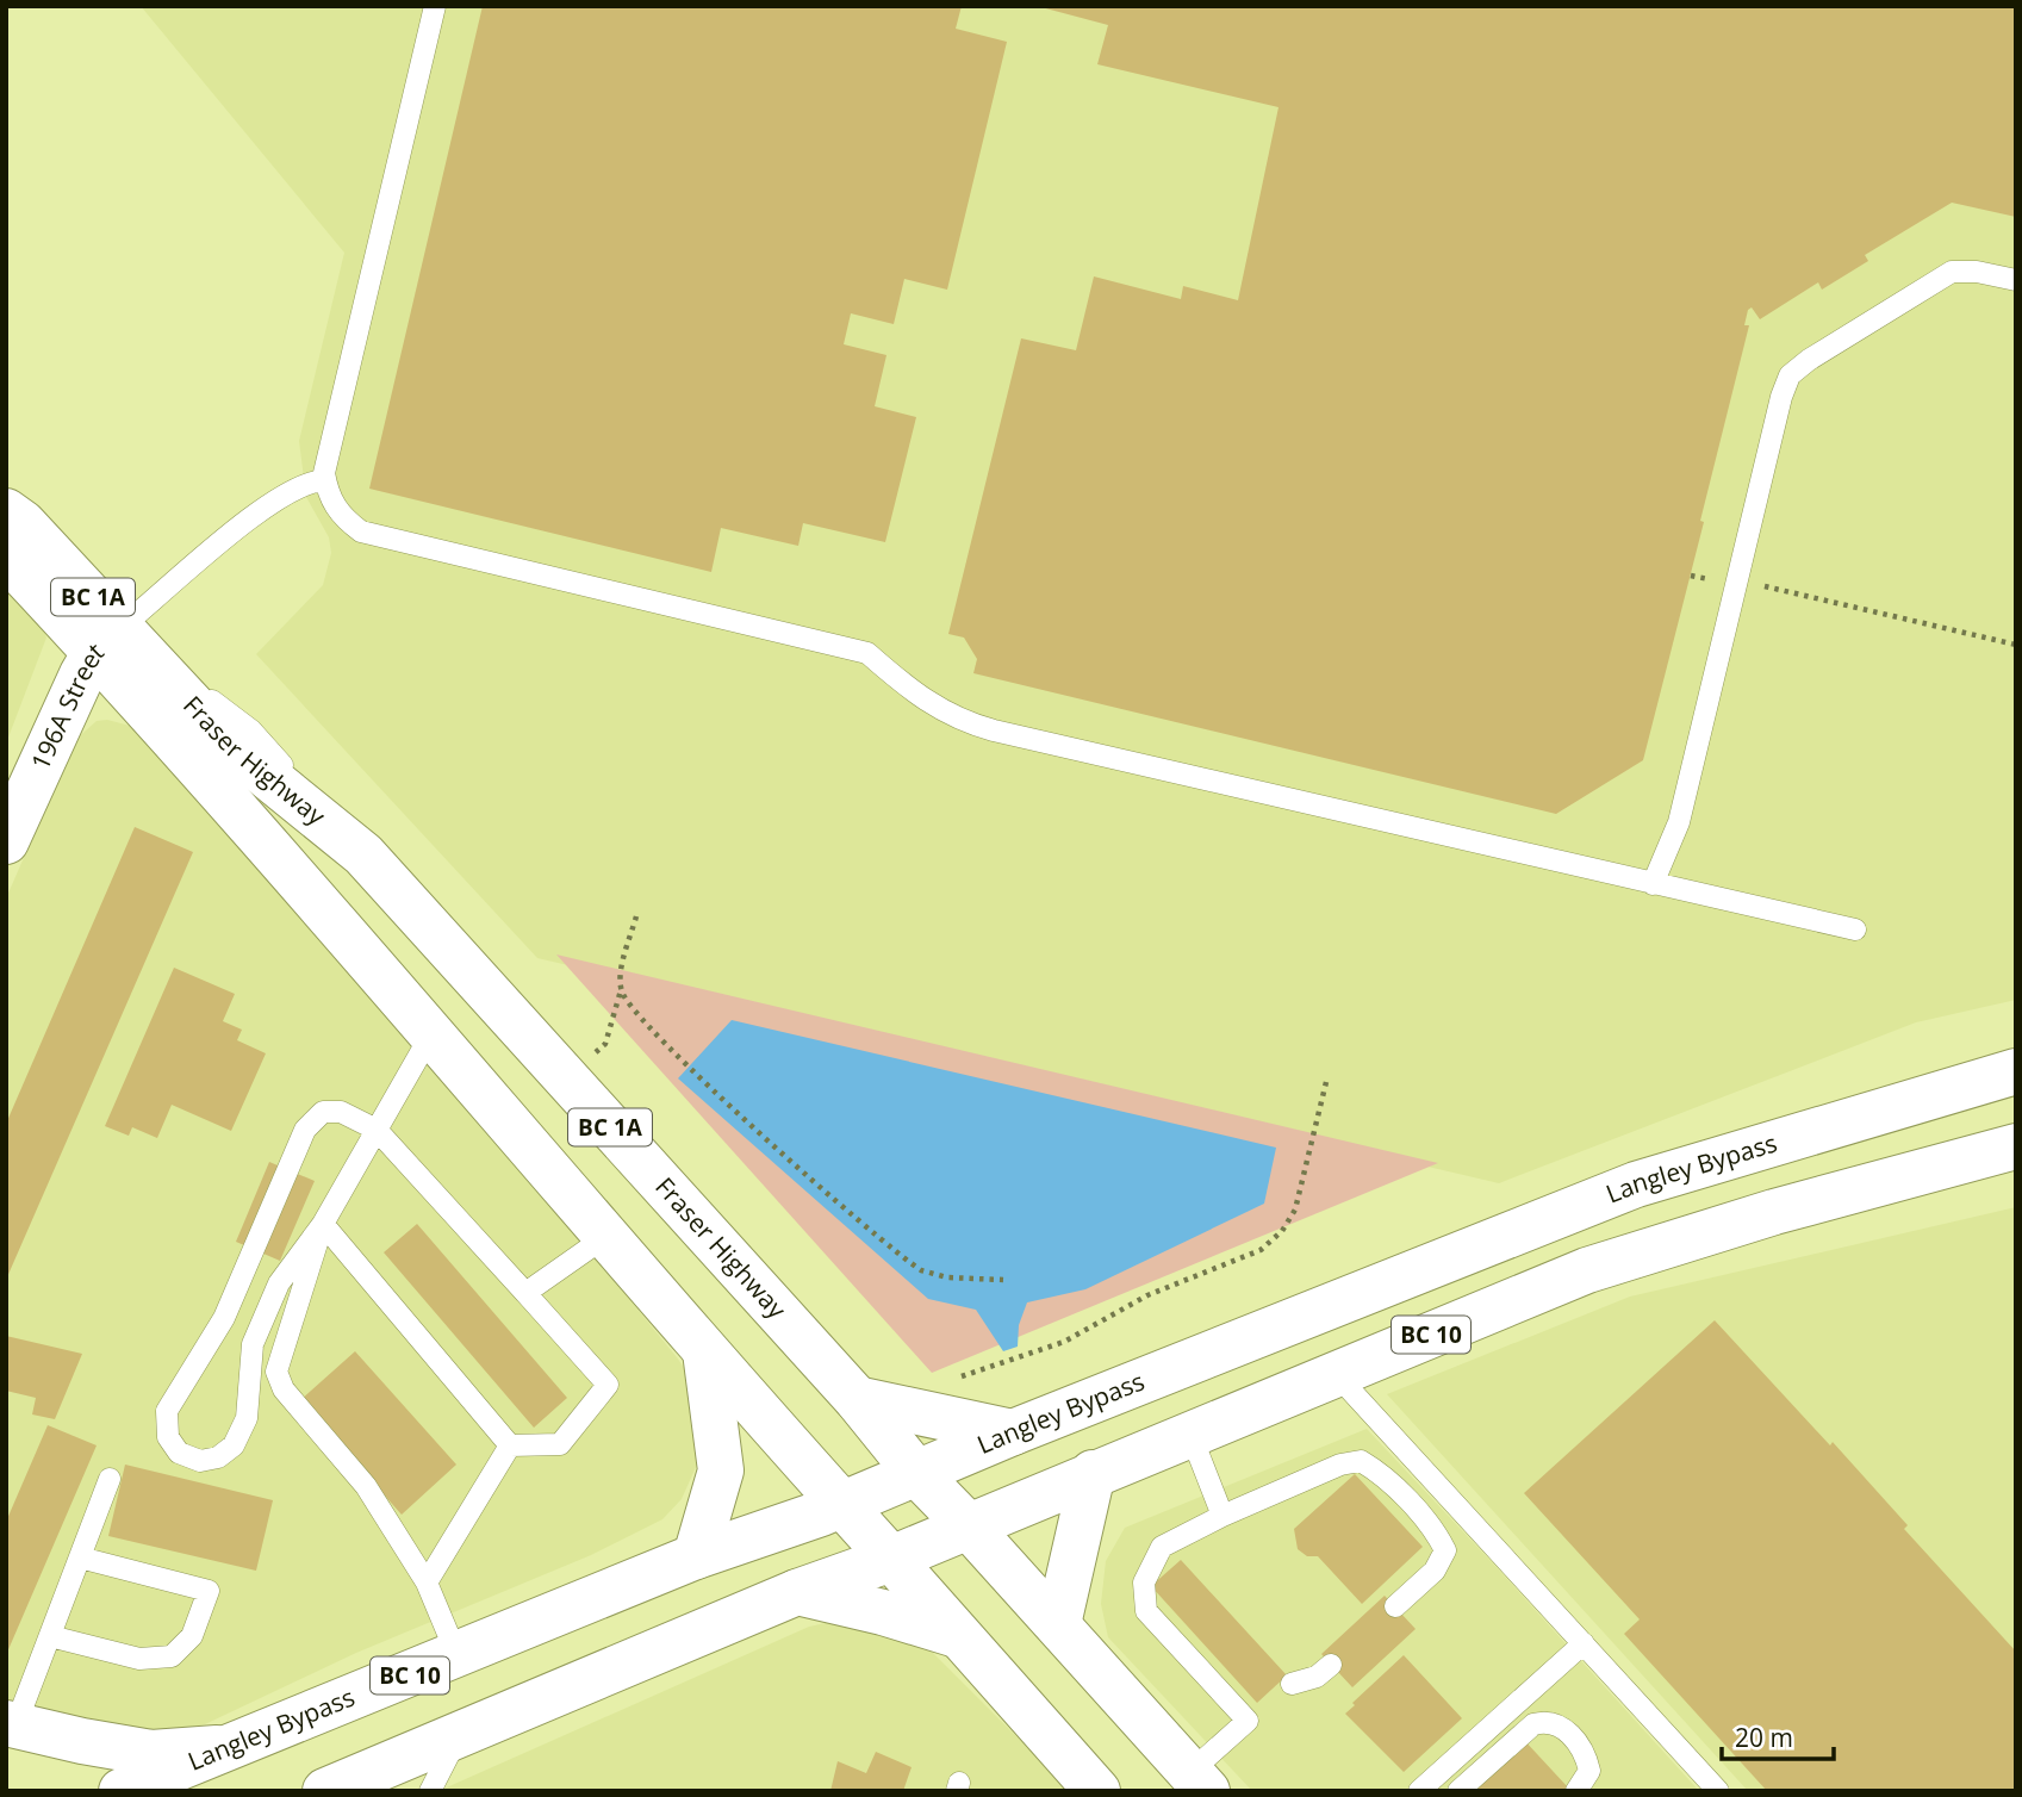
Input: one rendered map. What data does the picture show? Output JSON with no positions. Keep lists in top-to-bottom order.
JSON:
{
  "streets": {
    "main road": [
      "BC 1A",
      "196A Street",
      "Fraser Highway",
      "Langley Bypass",
      "BC 10"
    ]
  },
  "crossings": [
    ["196A Street", "Fraser Highway"],
    ["Fraser Highway", "Langley Bypass"],
    ["Fraser Highway", "BC 10"]
  ],
  "scale_bar": "20 m"
}
